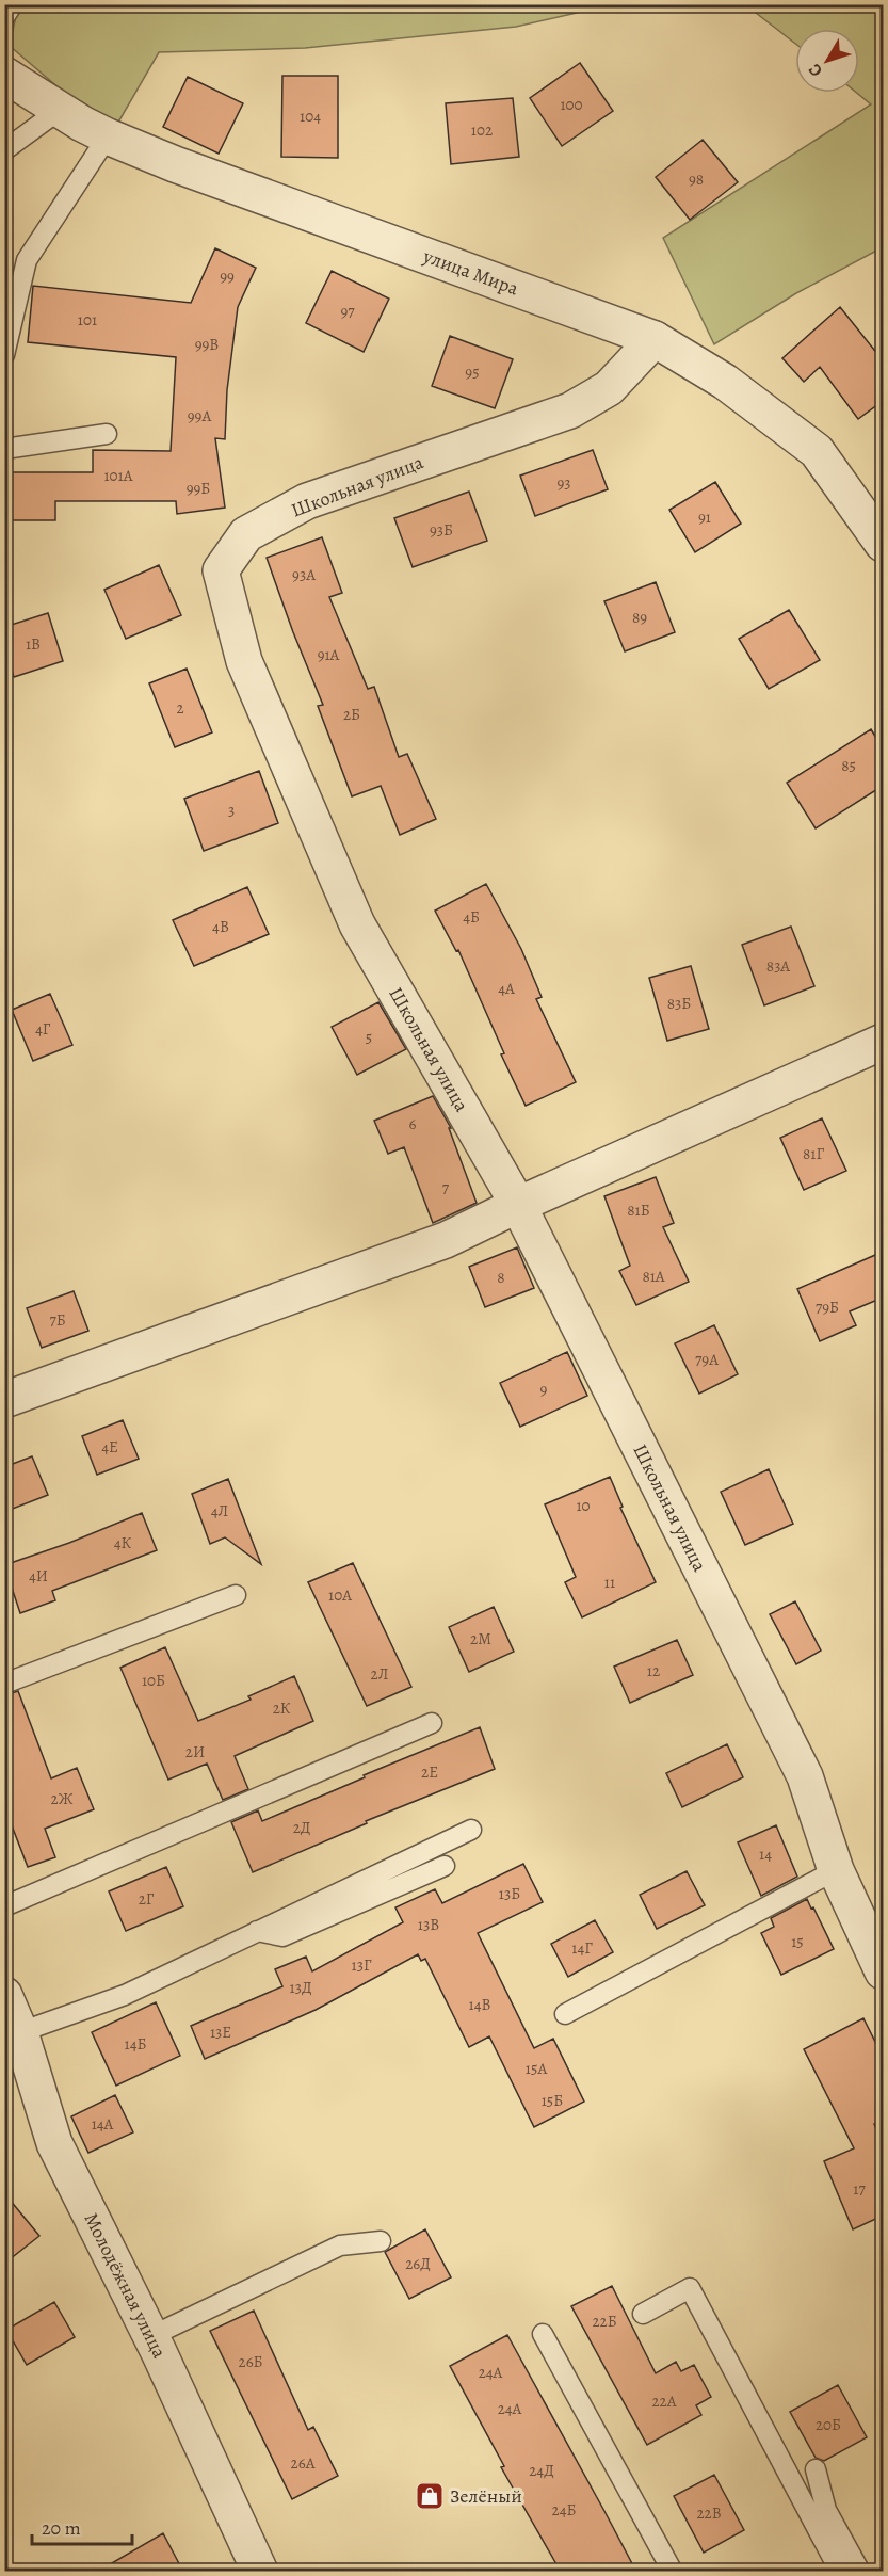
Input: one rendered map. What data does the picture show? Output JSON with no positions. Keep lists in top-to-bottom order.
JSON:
{
  "streets": {
    "street": ["улица Мира", "Школьная улица", "Молодёжная улица"]
  },
  "crossings": [
    ["улица Мира", "Школьная улица"]
  ],
  "places": {
    "shop": ["Зелёный"]
  },
  "house_numbers": [
    "100",
    "104",
    "102",
    "98",
    "99",
    "97",
    "101",
    "99В",
    "95",
    "99А",
    "101А",
    "93",
    "99Б",
    "91",
    "93Б",
    "93А",
    "89",
    "1В",
    "91А",
    "2",
    "2Б",
    "85",
    "3",
    "4Б",
    "4В",
    "83А",
    "4А",
    "83Б",
    "4Г",
    "5",
    "6",
    "81Г",
    "7",
    "81Б",
    "81А",
    "8",
    "79Б",
    "7Б",
    "79А",
    "9",
    "4Е",
    "10",
    "4Л",
    "4К",
    "4И",
    "11",
    "10А",
    "2М",
    "12",
    "2Л",
    "10Б",
    "2К",
    "2И",
    "2Е",
    "2Ж",
    "2Д",
    "14",
    "13Б",
    "2Г",
    "13В",
    "15",
    "14Г",
    "13Г",
    "13Д",
    "14В",
    "13Е",
    "14Б",
    "15А",
    "15Б",
    "14А",
    "17",
    "26Д",
    "22Б",
    "26Б",
    "24А",
    "22А",
    "24А",
    "20Б",
    "26А",
    "24Д",
    "24Б",
    "22В"
  ],
  "scale_bar": "20 m",
  "north": "bottom left"
}
